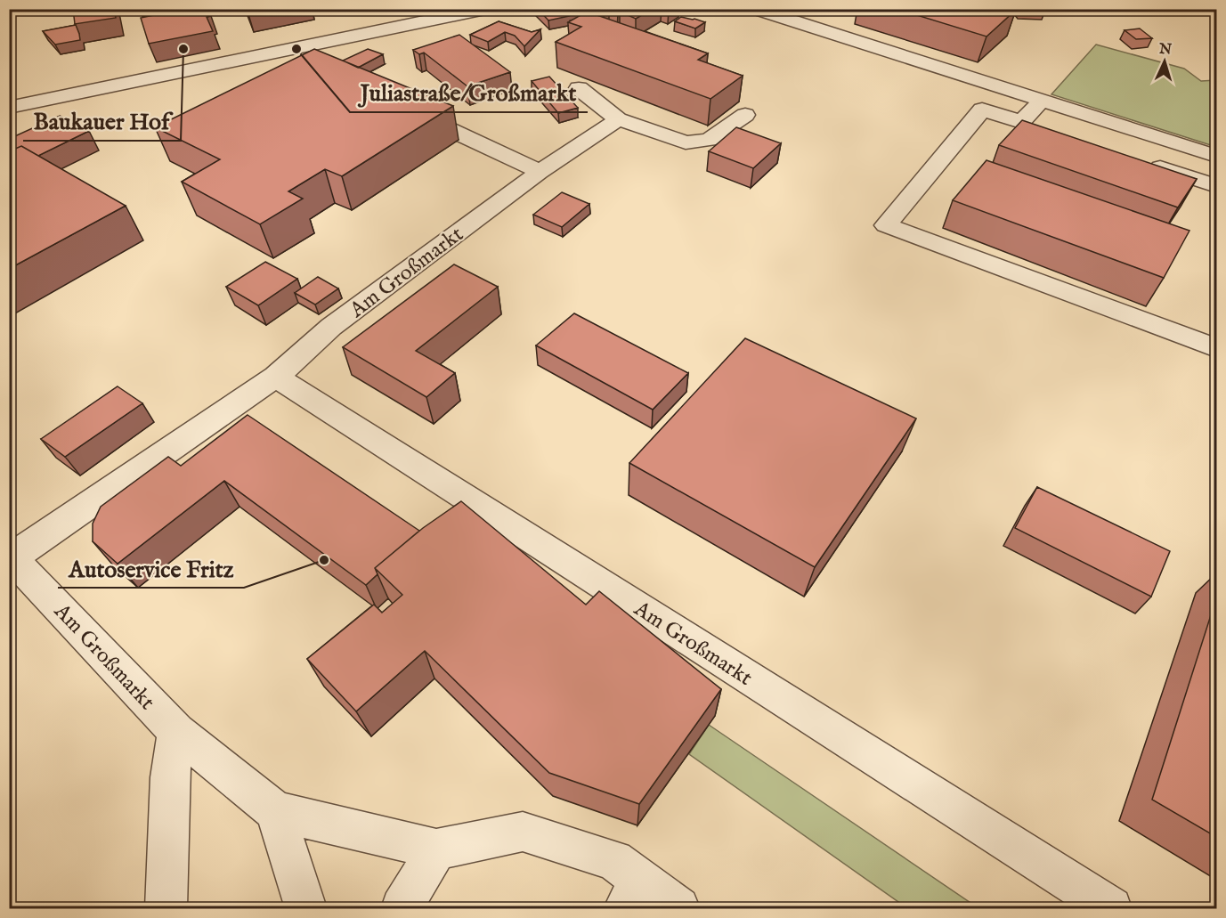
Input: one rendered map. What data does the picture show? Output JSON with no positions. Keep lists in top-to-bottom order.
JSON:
{
  "streets": {
    "street": ["Am Großmarkt"]
  },
  "places": ["Baukauer Hof", "Juliastraße/Großmarkt", "Autoservice Fritz"],
  "north": "top"
}
